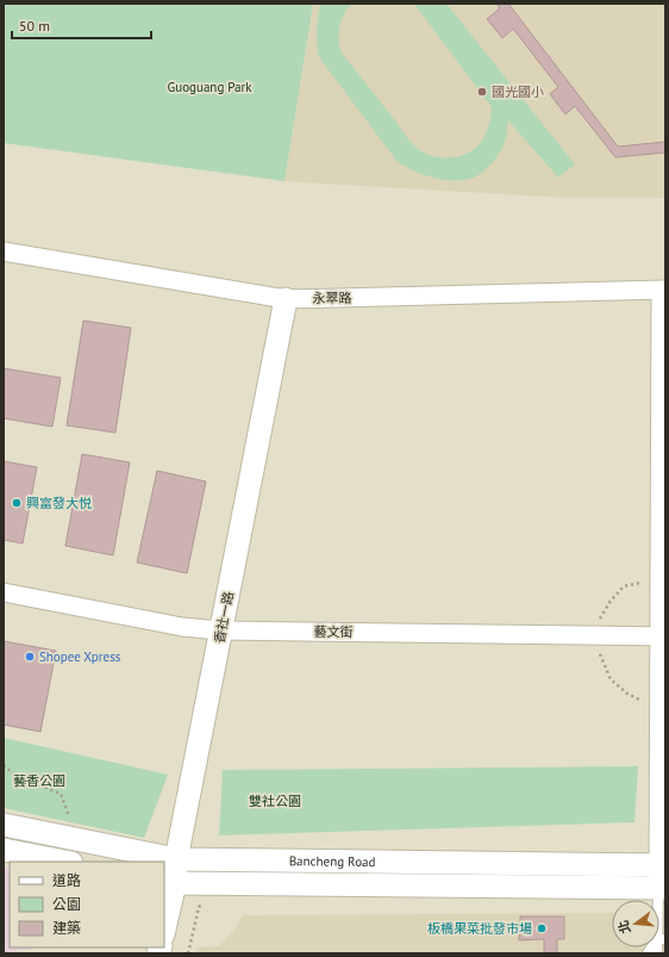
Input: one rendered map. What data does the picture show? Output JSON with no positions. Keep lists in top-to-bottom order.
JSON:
{
  "streets": {
    "street": [
      "永翠路",
      "香社一路",
      "藝文街",
      "Bancheng Road"
    ]
  },
  "crossings": [
    ["永翠路", "香社一路"],
    ["香社一路", "藝文街"],
    ["香社一路", "Bancheng Road"]
  ],
  "parks": ["Guoguang Park", "藝香公園", "雙社公園"],
  "places": [
    "國光國小",
    "興富發大悦",
    "Shopee Xpress",
    "板橋果菜批發市場"
  ],
  "legend": ["道路", "公園", "建築"],
  "scale_bar": "50 m",
  "north": "left"
}
